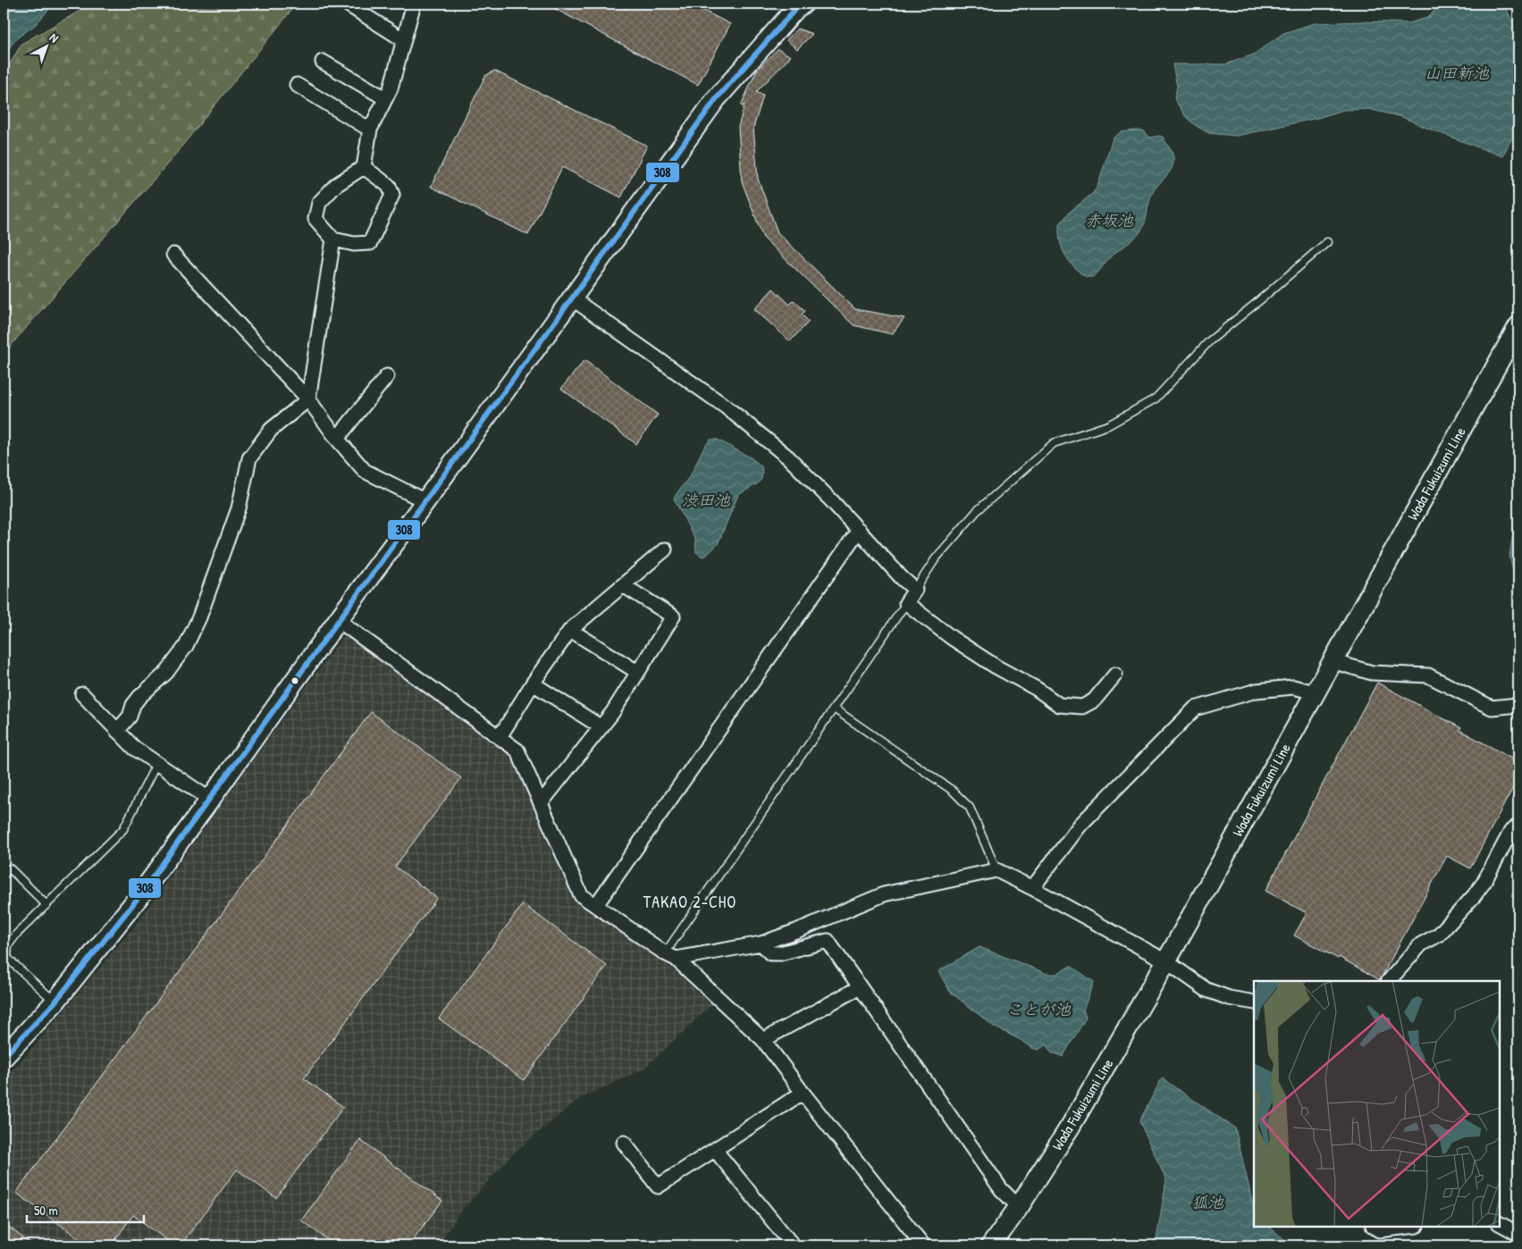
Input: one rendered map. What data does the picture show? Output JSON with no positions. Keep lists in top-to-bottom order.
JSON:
{
  "streets": {
    "main road": ["Wada Fukuizumi Line"]
  },
  "districts": ["TAKAO 2-CHO"],
  "water": [
    "山田新池",
    "赤坂池",
    "渋田池",
    "ことが池",
    "狐池"
  ],
  "lines": ["transit line 308"],
  "scale_bar": "50 m",
  "north": "top right"
}
